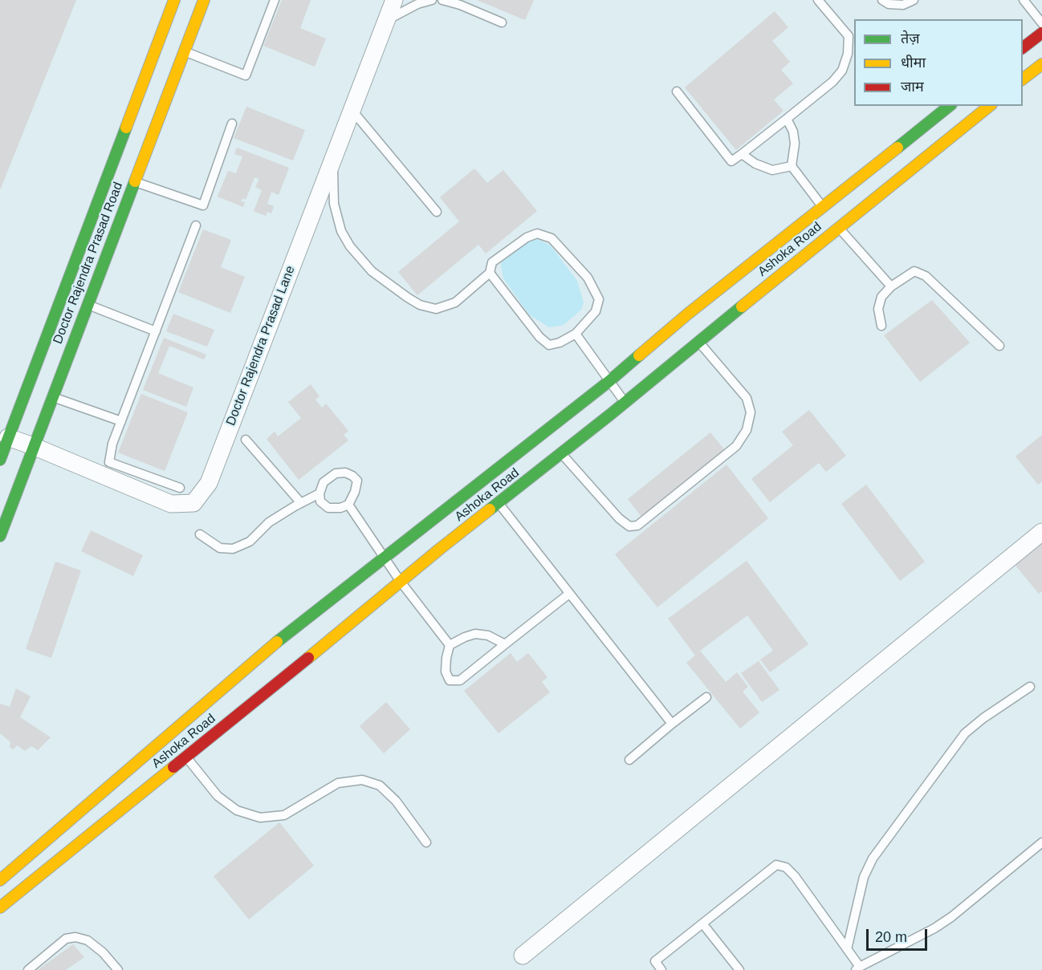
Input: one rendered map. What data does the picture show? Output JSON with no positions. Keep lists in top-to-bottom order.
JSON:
{
  "streets": {
    "main road": ["Ashoka Road", "Doctor Rajendra Prasad Road"],
    "street": ["Doctor Rajendra Prasad Lane"]
  },
  "crossings": [
    ["Doctor Rajendra Prasad Road", "Doctor Rajendra Prasad Lane"]
  ],
  "legend": ["तेज़", "धीमा", "जाम"],
  "scale_bar": "20 m"
}
